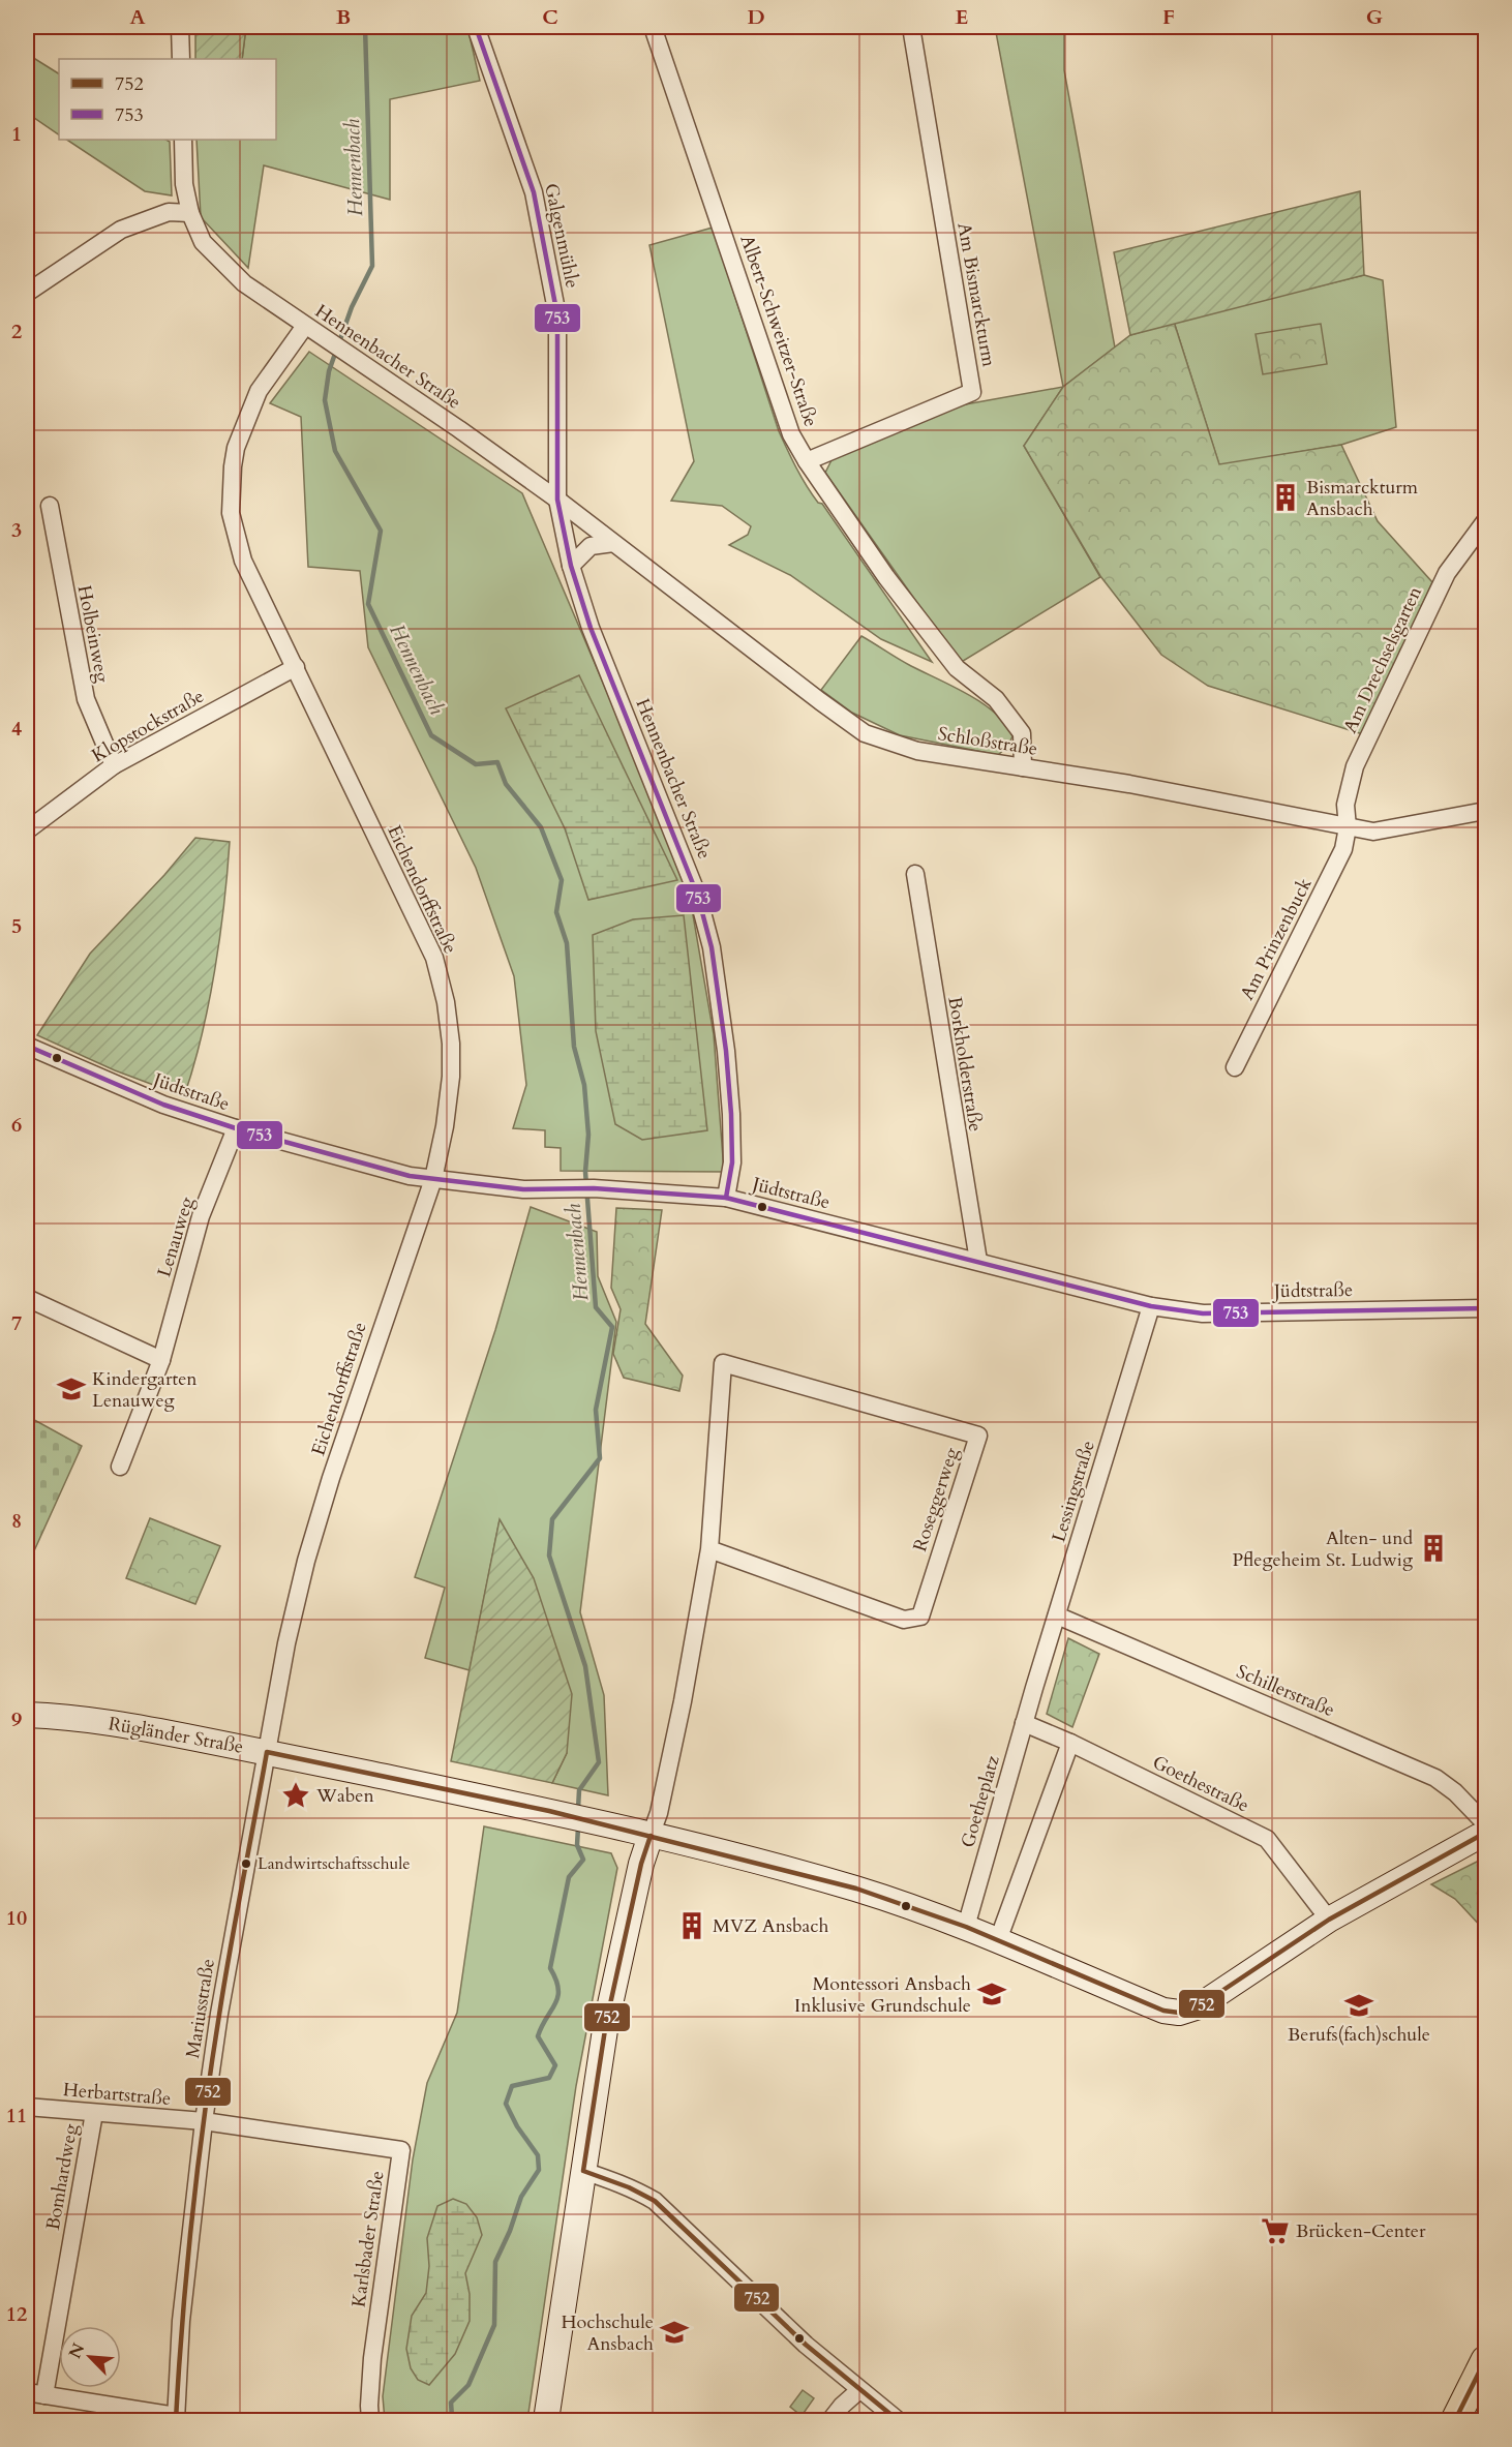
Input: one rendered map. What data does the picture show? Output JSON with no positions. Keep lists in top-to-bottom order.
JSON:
{
  "streets": {
    "main road": ["Rügländer Straße"],
    "street": [
      "Galgenmühle",
      "Am Bismarckturm",
      "Albert-Schweitzer-Straße",
      "Hennenbacher Straße",
      "Holbeinweg",
      "Am Drechselsgarten",
      "Klopstockstraße",
      "Schloßstraße",
      "Eichendorffstraße",
      "Am Prinzenbuck",
      "Borkholderstraße",
      "Jüdtstraße",
      "Lenauweg",
      "Lessingstraße",
      "Roseggerweg",
      "Schillerstraße",
      "Goethestraße",
      "Goetheplatz",
      "Mariusstraße",
      "Herbartstraße",
      "Bomhardweg",
      "Karlsbader Straße"
    ]
  },
  "crossings": [
    ["Galgenmühle", "Hennenbacher Straße"],
    ["Galgenmühle", "Schloßstraße"],
    ["Am Bismarckturm", "Albert-Schweitzer-Straße"],
    ["Albert-Schweitzer-Straße", "Schloßstraße"],
    ["Hennenbacher Straße", "Schloßstraße"],
    ["Hennenbacher Straße", "Eichendorffstraße"],
    ["Hennenbacher Straße", "Jüdtstraße"],
    ["Holbeinweg", "Klopstockstraße"],
    ["Am Drechselsgarten", "Schloßstraße"],
    ["Am Drechselsgarten", "Am Prinzenbuck"],
    ["Klopstockstraße", "Eichendorffstraße"],
    ["Schloßstraße", "Am Prinzenbuck"],
    ["Eichendorffstraße", "Jüdtstraße"],
    ["Eichendorffstraße", "Rügländer Straße"],
    ["Eichendorffstraße", "Mariusstraße"],
    ["Borkholderstraße", "Jüdtstraße"],
    ["Jüdtstraße", "Lenauweg"],
    ["Jüdtstraße", "Lessingstraße"],
    ["Lessingstraße", "Schillerstraße"],
    ["Lessingstraße", "Goetheplatz"],
    ["Rügländer Straße", "Goethestraße"],
    ["Rügländer Straße", "Goetheplatz"],
    ["Rügländer Straße", "Mariusstraße"],
    ["Goethestraße", "Goetheplatz"],
    ["Mariusstraße", "Herbartstraße"],
    ["Mariusstraße", "Karlsbader Straße"],
    ["Herbartstraße", "Bomhardweg"],
    ["Herbartstraße", "Karlsbader Straße"]
  ],
  "water": ["Hennenbach"],
  "places": {
    "building": ["Bismarckturm Ansbach", "Alten- und Pflegeheim St. Ludwig", "MVZ Ansbach"],
    "school or university": [
      "Kindergarten Lenauweg",
      "Montessori Ansbach Inklusive Grundschule",
      "Berufs(fach)schule",
      "Hochschule Ansbach"
    ],
    "place": ["Waben"],
    "other": ["Landwirtschaftsschule"],
    "supermarket": ["Brücken-Center"]
  },
  "lines": ["transit line 753", "transit line 752"],
  "legend": ["752", "753"],
  "north": "top left",
  "grid": {
    "columns": [
      "A",
      "B",
      "C",
      "D",
      "E",
      "F",
      "G"
    ],
    "rows": [
      "1",
      "2",
      "3",
      "4",
      "5",
      "6",
      "7",
      "8",
      "9",
      "10",
      "11",
      "12"
    ]
  }
}
